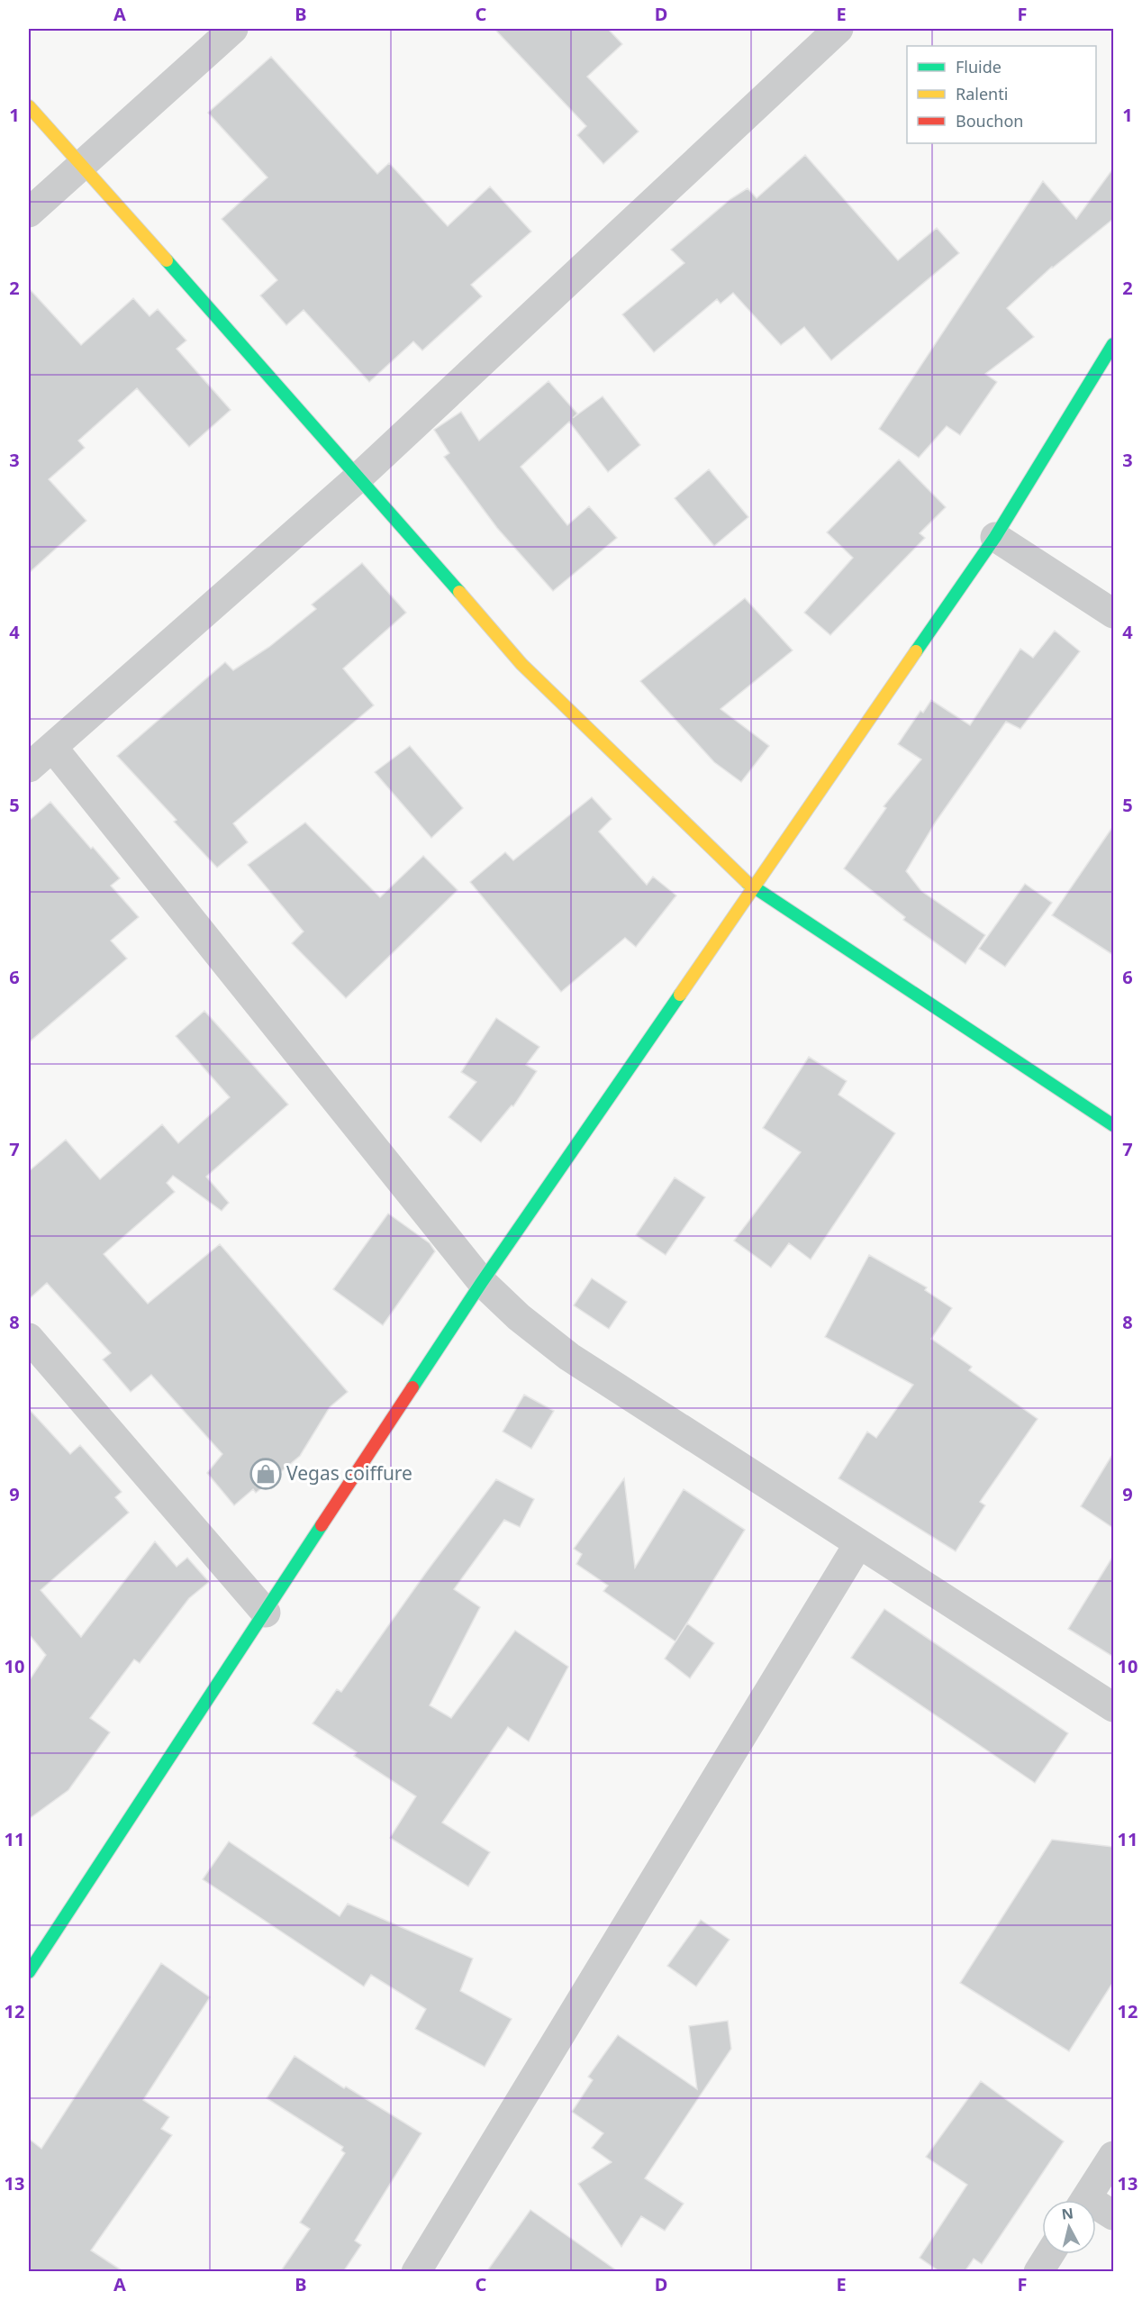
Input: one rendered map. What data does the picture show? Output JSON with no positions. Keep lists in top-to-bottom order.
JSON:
{
  "places": {
    "shop": ["Vegas coiffure"]
  },
  "legend": ["Fluide", "Ralenti", "Bouchon"],
  "north": "top",
  "grid": {
    "columns": [
      "A",
      "B",
      "C",
      "D",
      "E",
      "F"
    ],
    "rows": [
      "1",
      "2",
      "3",
      "4",
      "5",
      "6",
      "7",
      "8",
      "9",
      "10",
      "11",
      "12",
      "13"
    ]
  }
}
